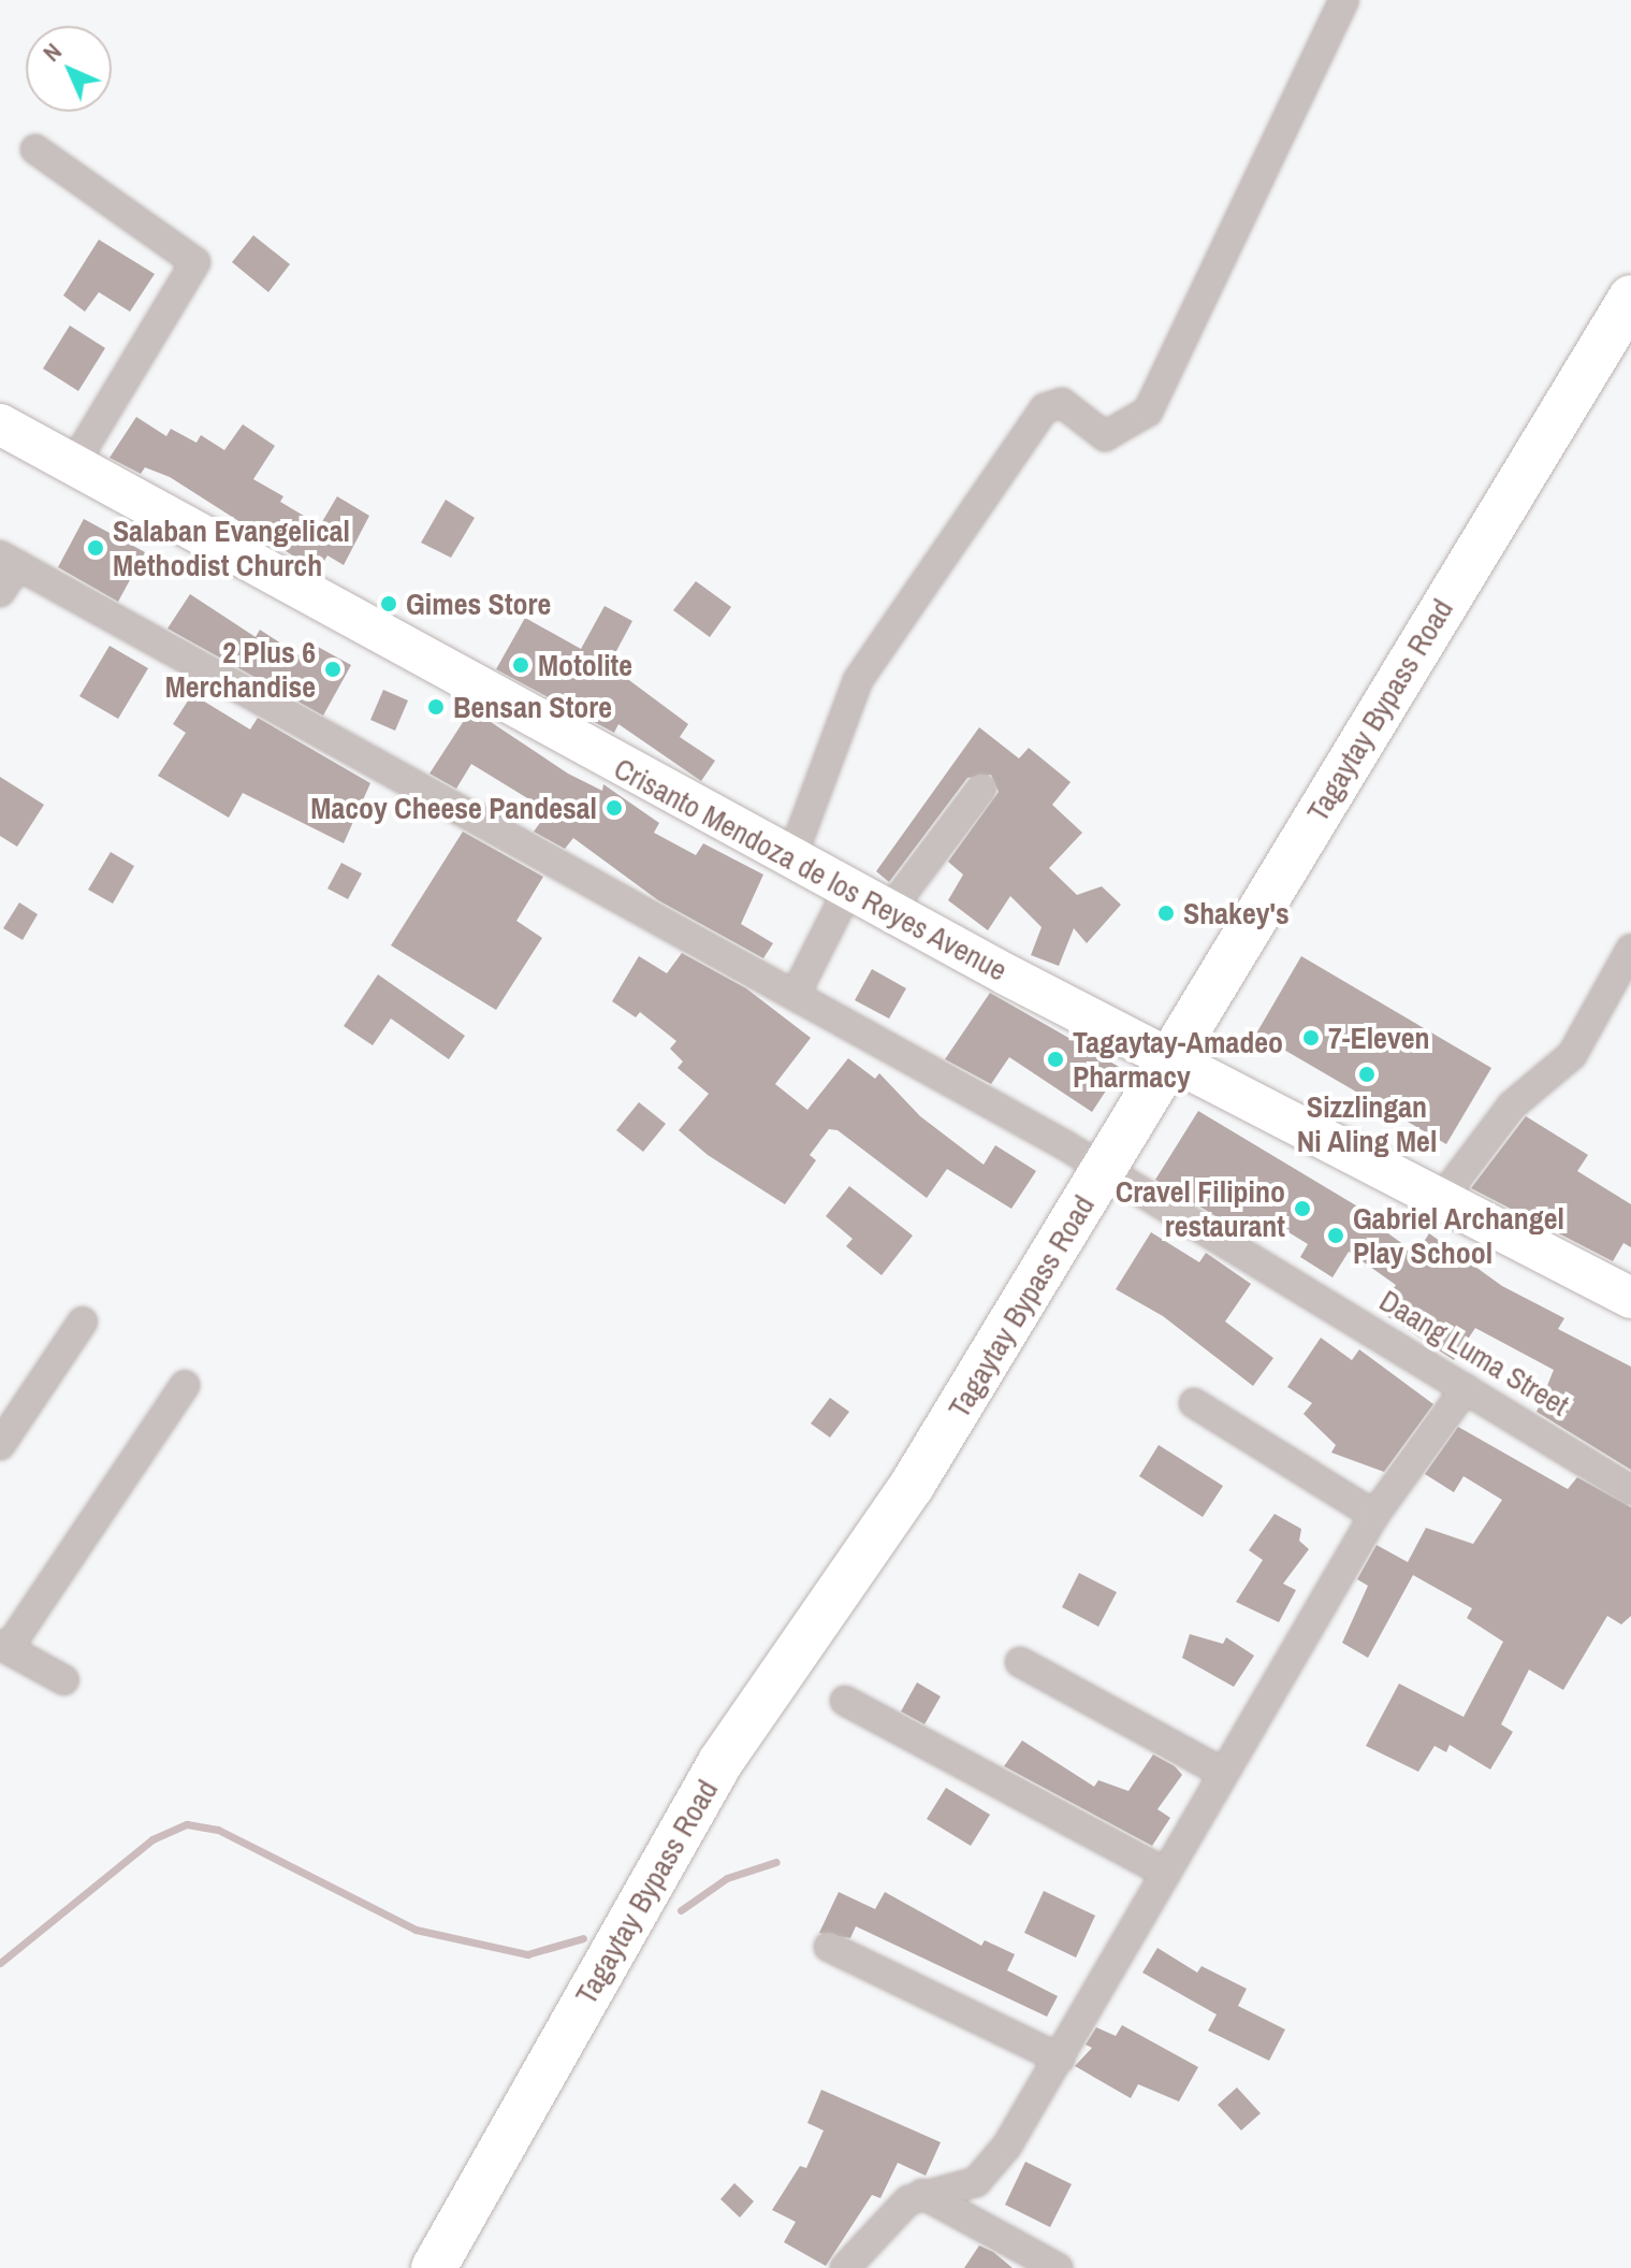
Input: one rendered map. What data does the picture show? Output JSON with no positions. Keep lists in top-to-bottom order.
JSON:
{
  "streets": {
    "main road": ["Tagaytay Bypass Road", "Crisanto Mendoza de los Reyes Avenue"],
    "street": ["Daang Luma Street"]
  },
  "crossings": [
    ["Tagaytay Bypass Road", "Crisanto Mendoza de los Reyes Avenue"],
    ["Tagaytay Bypass Road", "Daang Luma Street"]
  ],
  "places": [
    "Salaban Evangelical Methodist Church",
    "Gimes Store",
    "Motolite",
    "2 Plus 6 Merchandise",
    "Bensan Store",
    "Macoy Cheese Pandesal",
    "Shakey's",
    "7-Eleven",
    "Tagaytay-Amadeo Pharmacy",
    "Sizzlingan Ni Aling Mel",
    "Cravel Filipino restaurant",
    "Gabriel Archangel Play School"
  ],
  "north": "top left"
}
